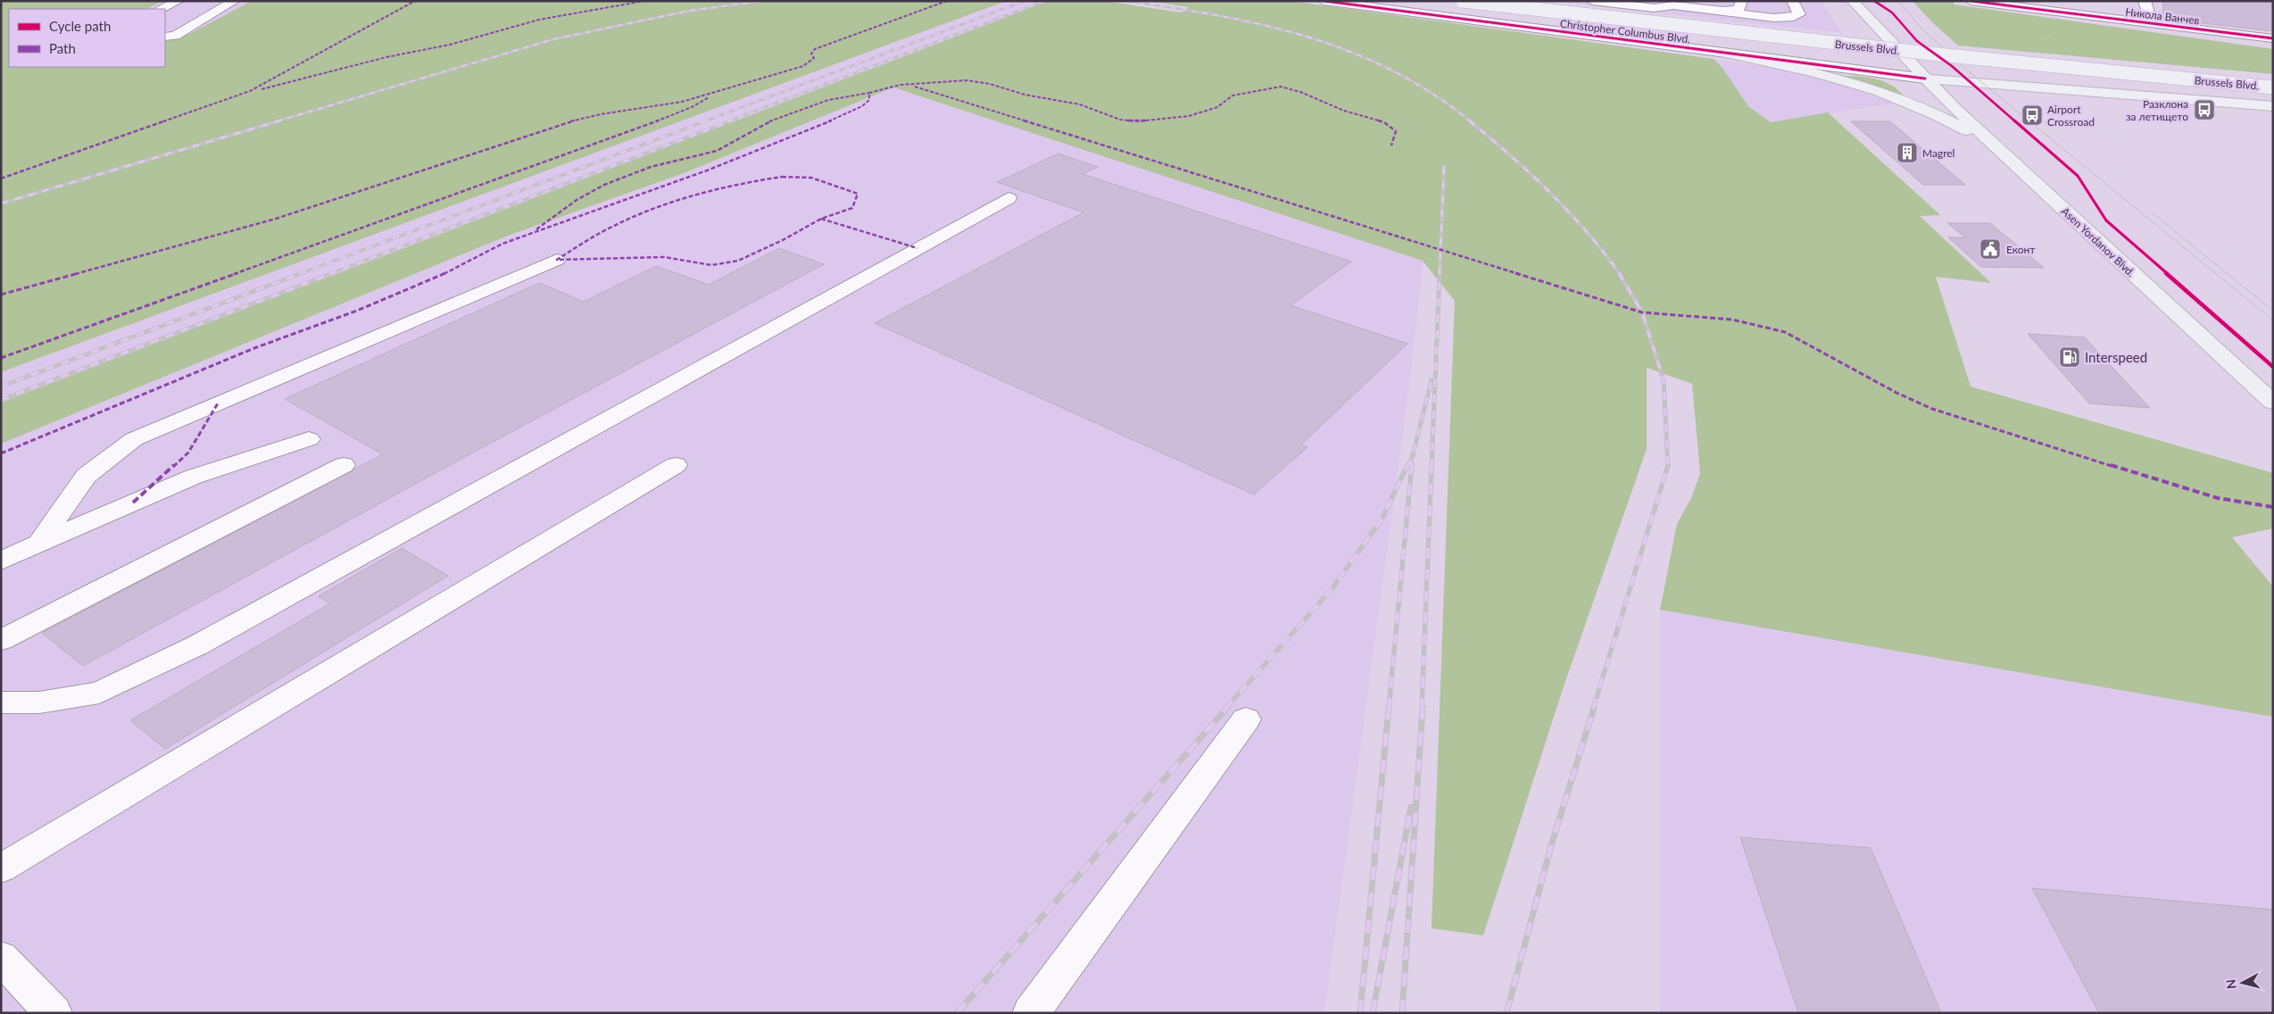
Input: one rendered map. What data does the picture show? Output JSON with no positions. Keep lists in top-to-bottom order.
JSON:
{
  "streets": {
    "main road": ["Christopher Columbus Blvd.", "Brussels Blvd.", "Asen Yordanov Blvd."],
    "street": ["Никола Ванчев"]
  },
  "crossings": [
    ["Christopher Columbus Blvd.", "Asen Yordanov Blvd."]
  ],
  "places": {
    "bus stop": ["Разклона за летището", "Airport Crossroad"],
    "building": ["Magrel"],
    "public building": ["Еконт"],
    "fuel station": ["Interspeed"]
  },
  "legend": ["Cycle path", "Path"],
  "north": "left"
}
